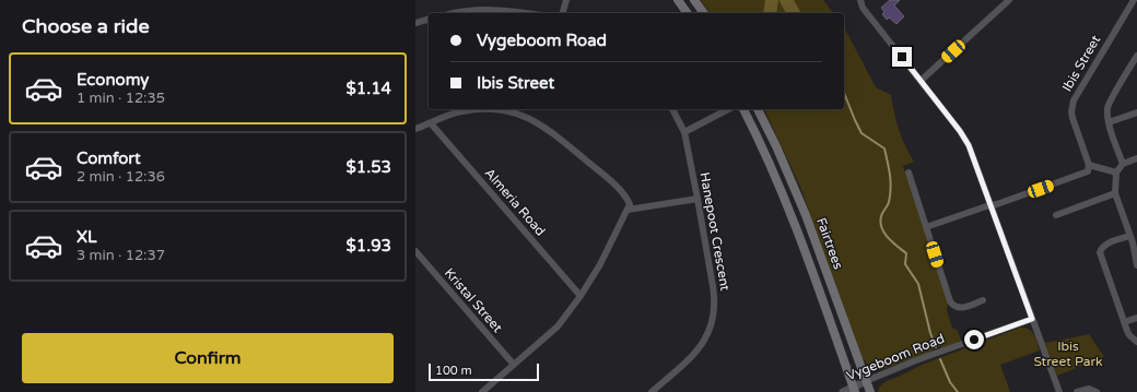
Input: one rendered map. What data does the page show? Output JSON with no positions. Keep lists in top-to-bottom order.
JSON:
{
  "streets": {
    "main road": ["Fairtrees"],
    "street": [
      "Ibis Street",
      "Almeria Road",
      "Hanepoot Crescent",
      "Kristal Street",
      "Vygeboom Road"
    ]
  },
  "crossings": [
    ["Fairtrees", "Vygeboom Road"]
  ],
  "parks": ["Ibis Street Park"],
  "scale_bar": "100 m",
  "page": {
    "heading": "Choose a ride",
    "banner": ["Vygeboom Road", "Ibis Street"],
    "list": [
      {
        "name": "Economy",
        "note": "1 min · 12:35",
        "value": "$1.14"
      },
      {
        "name": "Comfort",
        "note": "2 min · 12:36",
        "value": "$1.53"
      },
      {
        "name": "XL",
        "note": "3 min · 12:37",
        "value": "$1.93"
      }
    ],
    "buttons": "Confirm",
    "scale": "100 m"
  }
}
